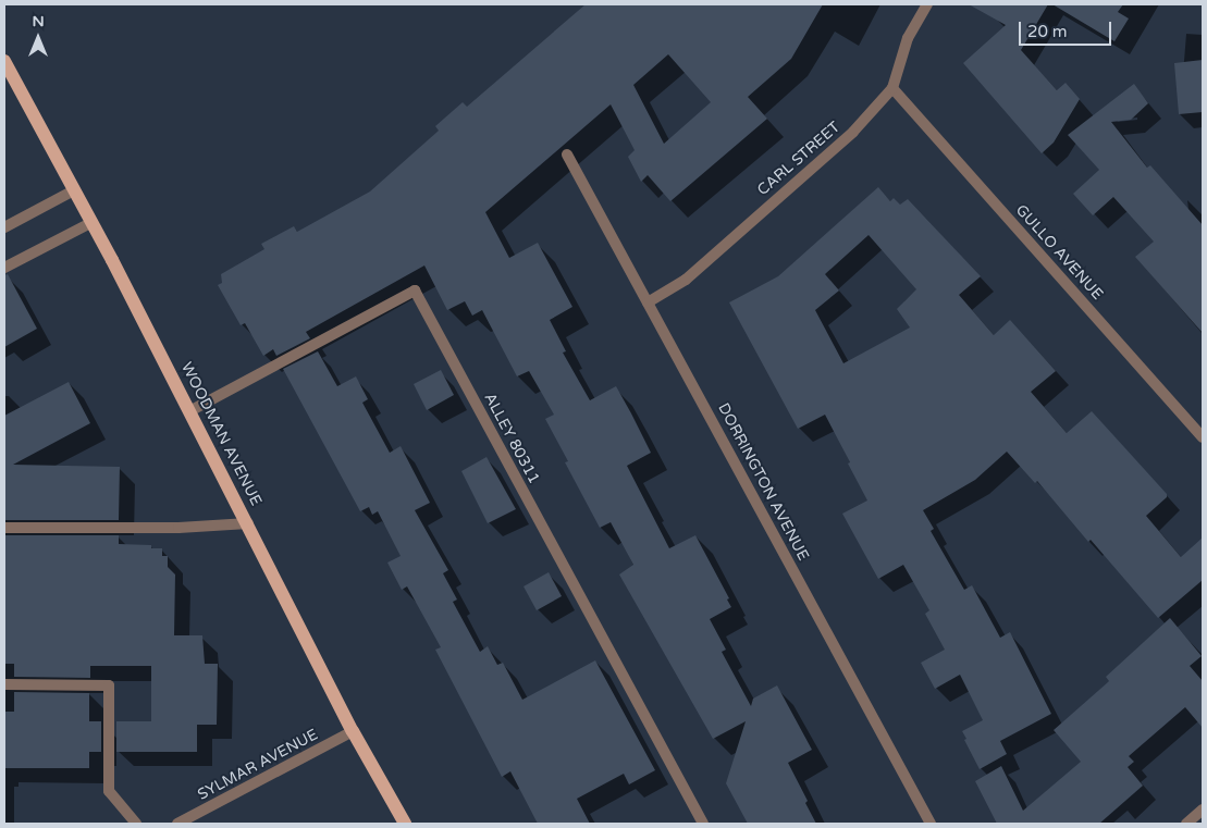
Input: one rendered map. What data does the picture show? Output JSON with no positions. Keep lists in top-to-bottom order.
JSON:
{
  "streets": {
    "main road": ["WOODMAN AVENUE"],
    "street": [
      "CARL STREET",
      "GULLO AVENUE",
      "ALLEY 80311",
      "DORRINGTON AVENUE",
      "SYLMAR AVENUE"
    ]
  },
  "crossings": [
    ["CARL STREET", "GULLO AVENUE"],
    ["CARL STREET", "DORRINGTON AVENUE"],
    ["WOODMAN AVENUE", "ALLEY 80311"],
    ["WOODMAN AVENUE", "SYLMAR AVENUE"]
  ],
  "scale_bar": "20 m",
  "north": "top"
}
